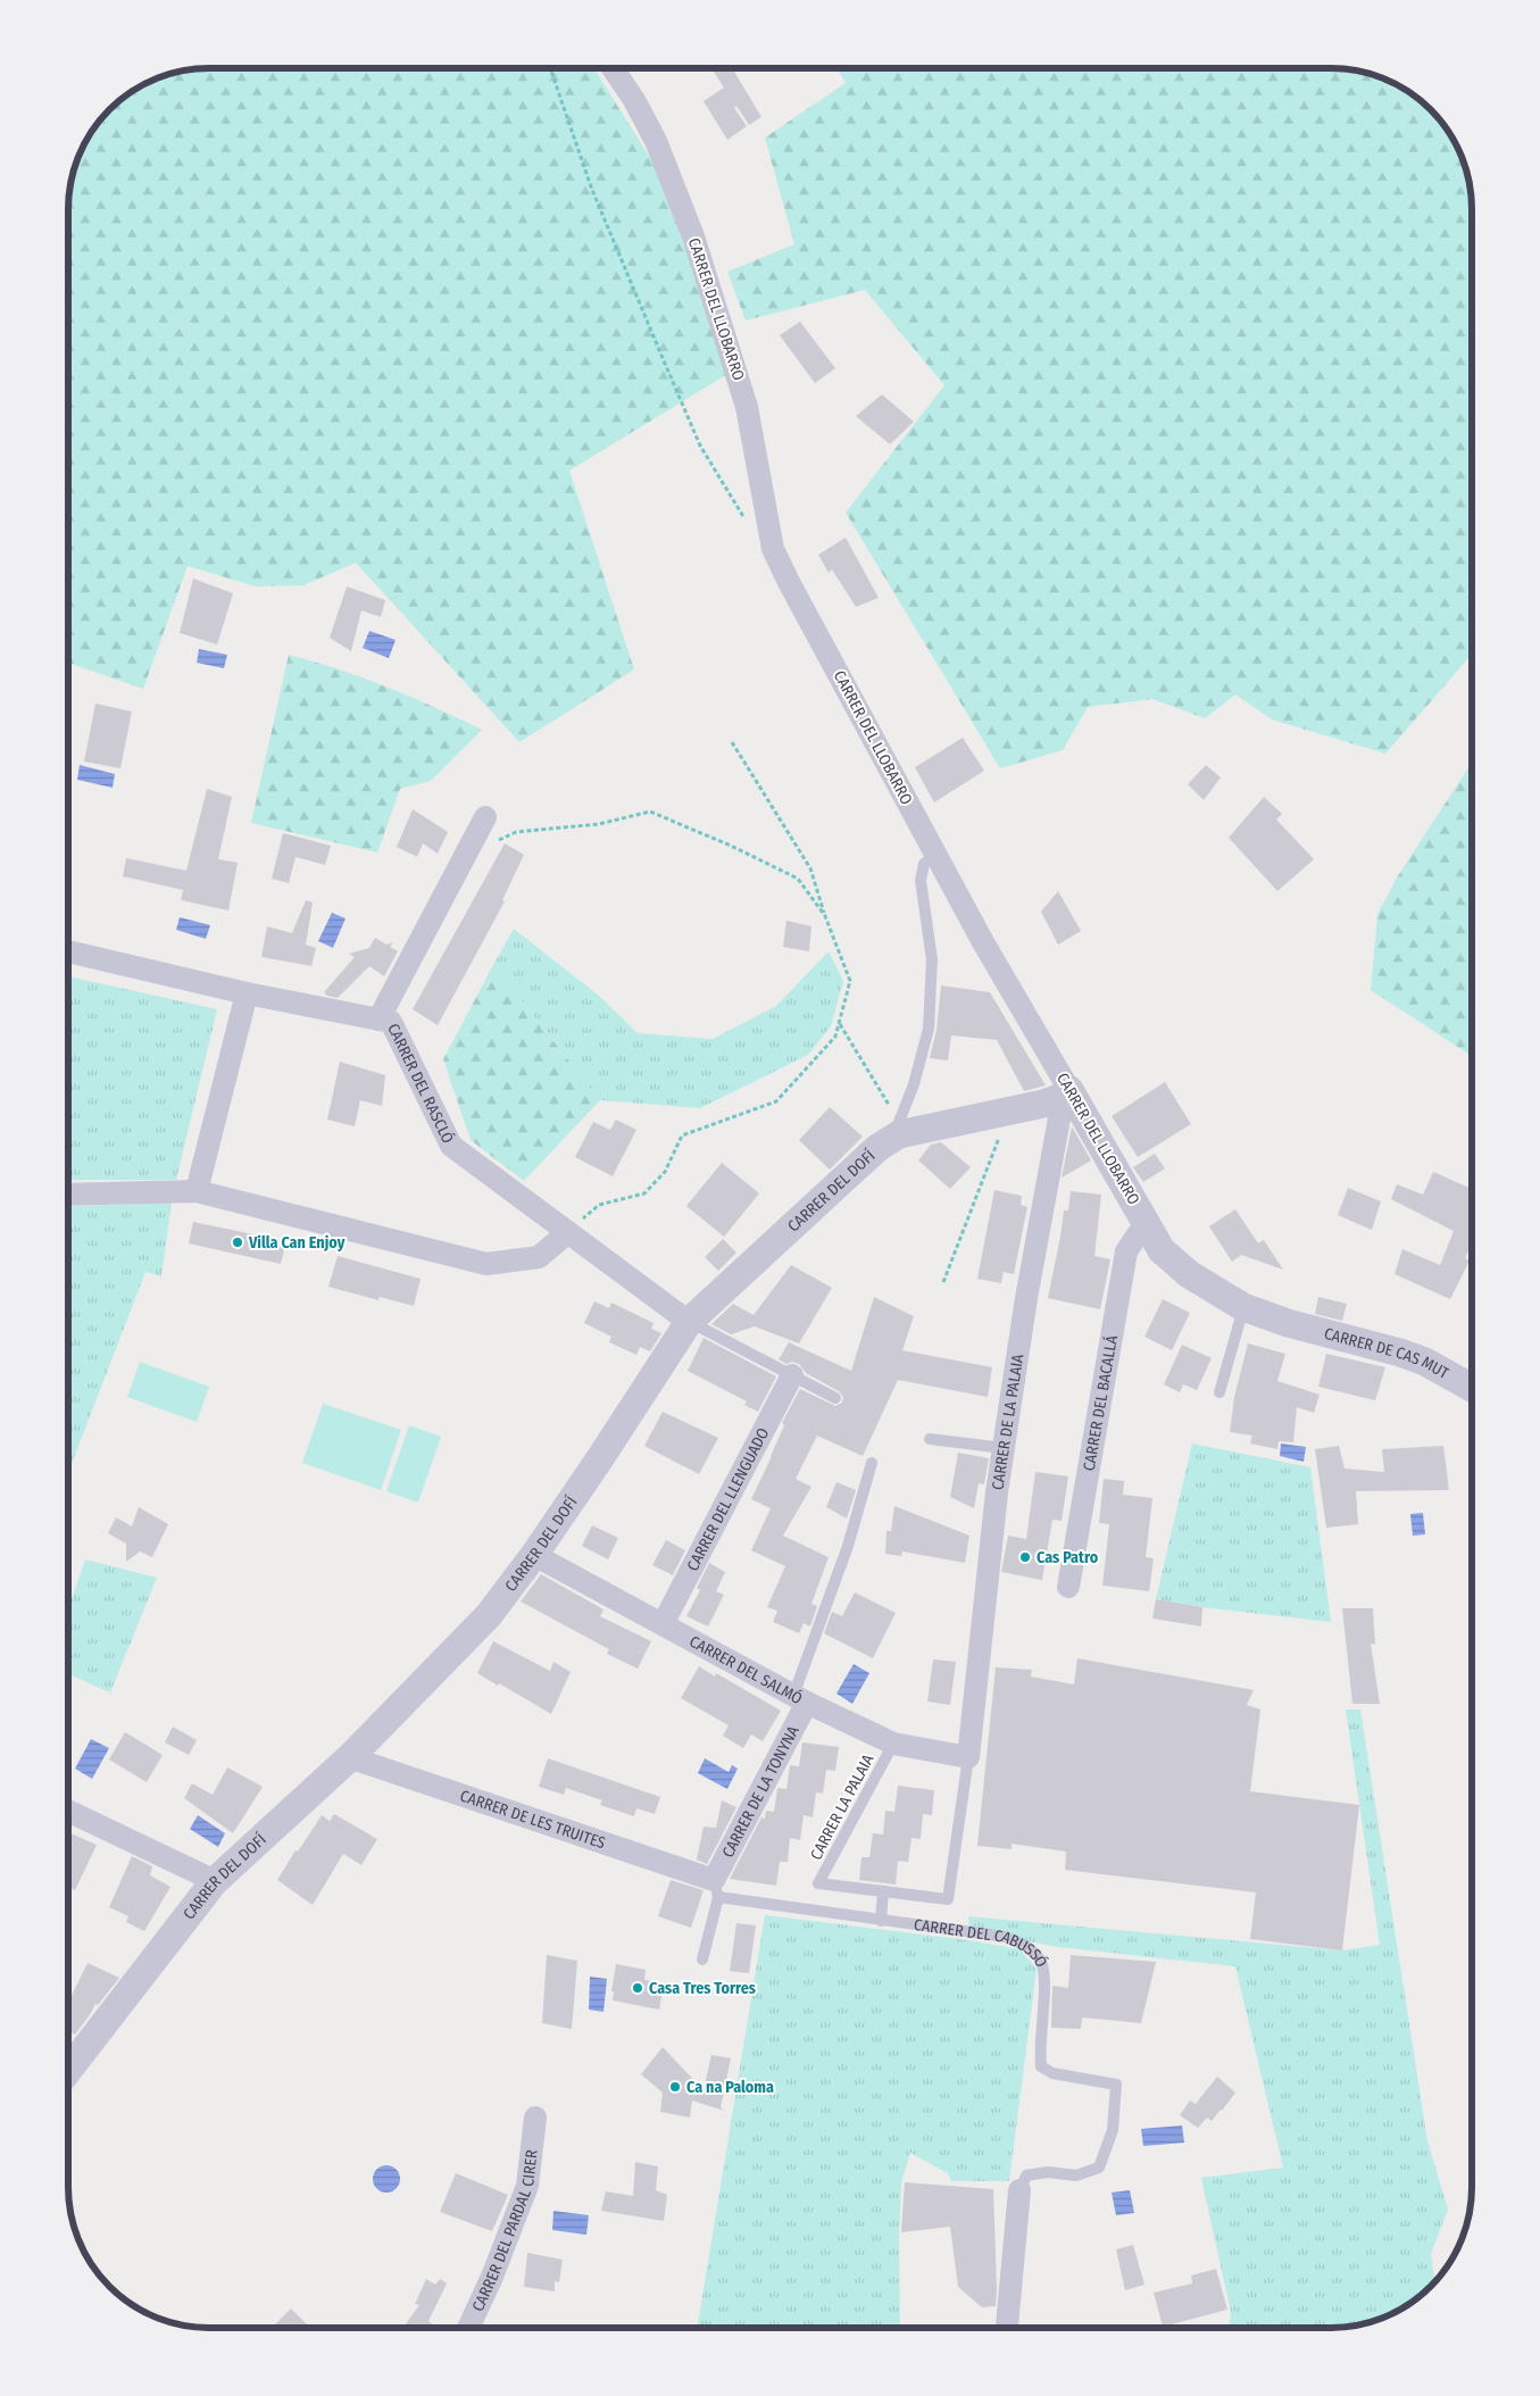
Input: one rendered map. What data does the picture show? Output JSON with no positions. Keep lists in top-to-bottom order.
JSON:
{
  "streets": {
    "street": [
      "CARRER DEL LLOBARRO",
      "CARRER DEL RASCLÓ",
      "CARRER DEL DOFÍ",
      "CARRER DE CAS MUT",
      "CARRER DEL BACALLÁ",
      "CARRER DE LA PALAIA",
      "CARRER DEL LLENGUADO",
      "CARRER DEL SALMÓ",
      "CARRER DE LA TONYNA",
      "CARRER DE LES TRUITES",
      "CARRER DEL CABUSSÓ",
      "CARRER DEL PARDAL CIRER"
    ],
    "lane": ["CARRER LA PALAIA"]
  },
  "crossings": [
    ["CARRER DEL LLOBARRO", "CARRER DEL DOFÍ"],
    ["CARRER DEL LLOBARRO", "CARRER DE CAS MUT"],
    ["CARRER DEL LLOBARRO", "CARRER DEL BACALLÁ"],
    ["CARRER DEL LLOBARRO", "CARRER DE LA PALAIA"],
    ["CARRER DEL RASCLÓ", "CARRER DEL DOFÍ"],
    ["CARRER DEL DOFÍ", "CARRER DE LA PALAIA"],
    ["CARRER DEL DOFÍ", "CARRER DEL SALMÓ"],
    ["CARRER DEL DOFÍ", "CARRER DE LES TRUITES"],
    ["CARRER DE LA PALAIA", "CARRER DEL SALMÓ"],
    ["CARRER DE LA PALAIA", "CARRER LA PALAIA"],
    ["CARRER DEL LLENGUADO", "CARRER DEL SALMÓ"],
    ["CARRER DEL SALMÓ", "CARRER DE LA TONYNA"],
    ["CARRER DEL SALMÓ", "CARRER LA PALAIA"],
    ["CARRER DE LA TONYNA", "CARRER DE LES TRUITES"],
    ["CARRER DE LA TONYNA", "CARRER DEL CABUSSÓ"],
    ["CARRER DE LES TRUITES", "CARRER DEL CABUSSÓ"]
  ],
  "places": [
    "Villa Can Enjoy",
    "Cas Patro",
    "Casa Tres Torres",
    "Ca na Paloma"
  ]
}
